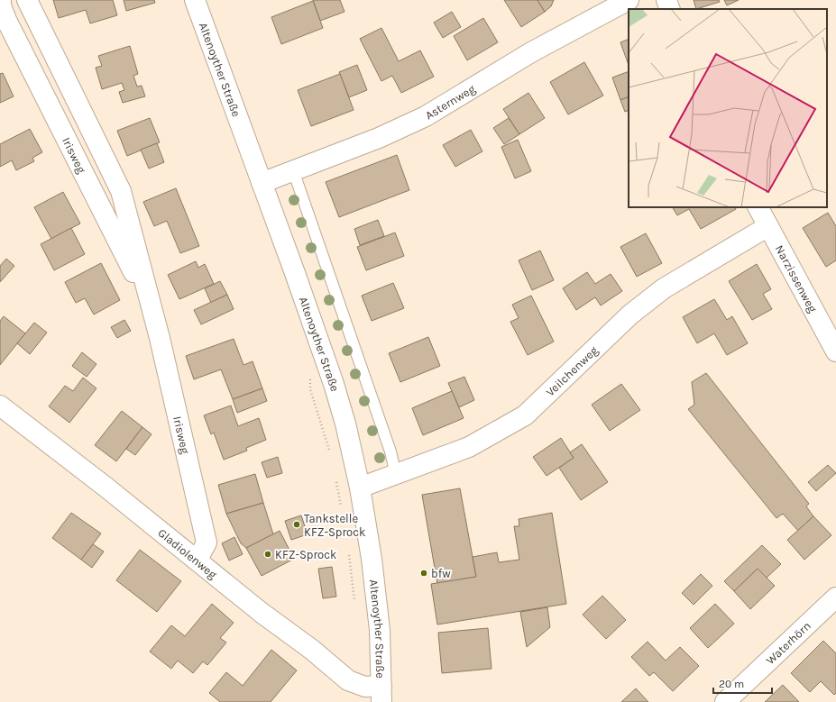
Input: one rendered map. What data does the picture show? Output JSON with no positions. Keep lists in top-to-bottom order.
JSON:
{
  "streets": {
    "street": [
      "Altenoyther Straße",
      "Asternweg",
      "Irisweg",
      "Narzissenweg",
      "Veilchenweg",
      "Gladiolenweg",
      "Waterhörn"
    ]
  },
  "crossings": [
    ["Altenoyther Straße", "Asternweg"],
    ["Altenoyther Straße", "Veilchenweg"],
    ["Altenoyther Straße", "Gladiolenweg"],
    ["Irisweg", "Gladiolenweg"],
    ["Narzissenweg", "Veilchenweg"]
  ],
  "places": ["Tankstelle KFZ-Sprock", "KFZ-Sprock", "bfw"],
  "scale_bar": "20 m"
}
